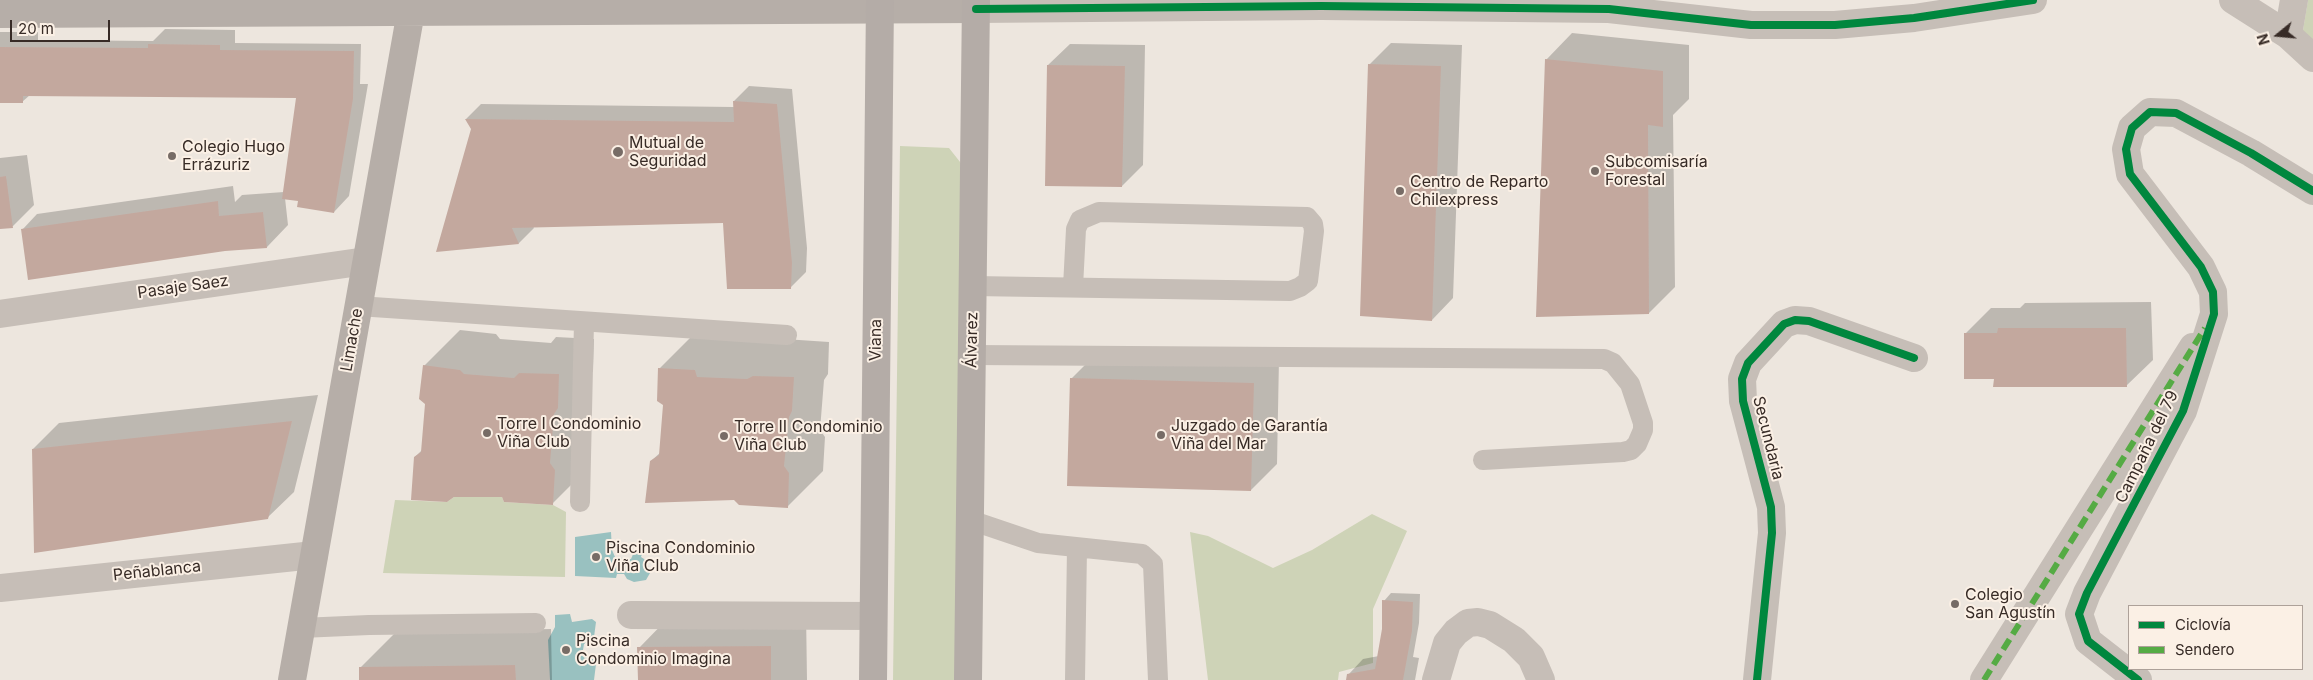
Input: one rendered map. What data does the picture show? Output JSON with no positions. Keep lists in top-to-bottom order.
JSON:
{
  "streets": {
    "main road": ["Limache", "Viana", "Álvarez"],
    "street": [
      "Pasaje Saez",
      "Secundaria",
      "Campaña del 79",
      "Peñablanca"
    ]
  },
  "crossings": [
    ["Pasaje Saez", "Limache"],
    ["Limache", "Peñablanca"]
  ],
  "places": [
    "Mutual de Seguridad",
    "Colegio Hugo Errázuriz",
    "Subcomisaría Forestal",
    "Centro de Reparto Chilexpress",
    "Torre I Condominio Viña Club",
    "Juzgado de Garantía Viña del Mar",
    "Torre II Condominio Viña Club",
    "Piscina Condominio Viña Club",
    "Colegio San Agustín",
    "Piscina Condominio Imagina"
  ],
  "legend": ["Ciclovía", "Sendero"],
  "scale_bar": "20 m",
  "north": "left"
}
